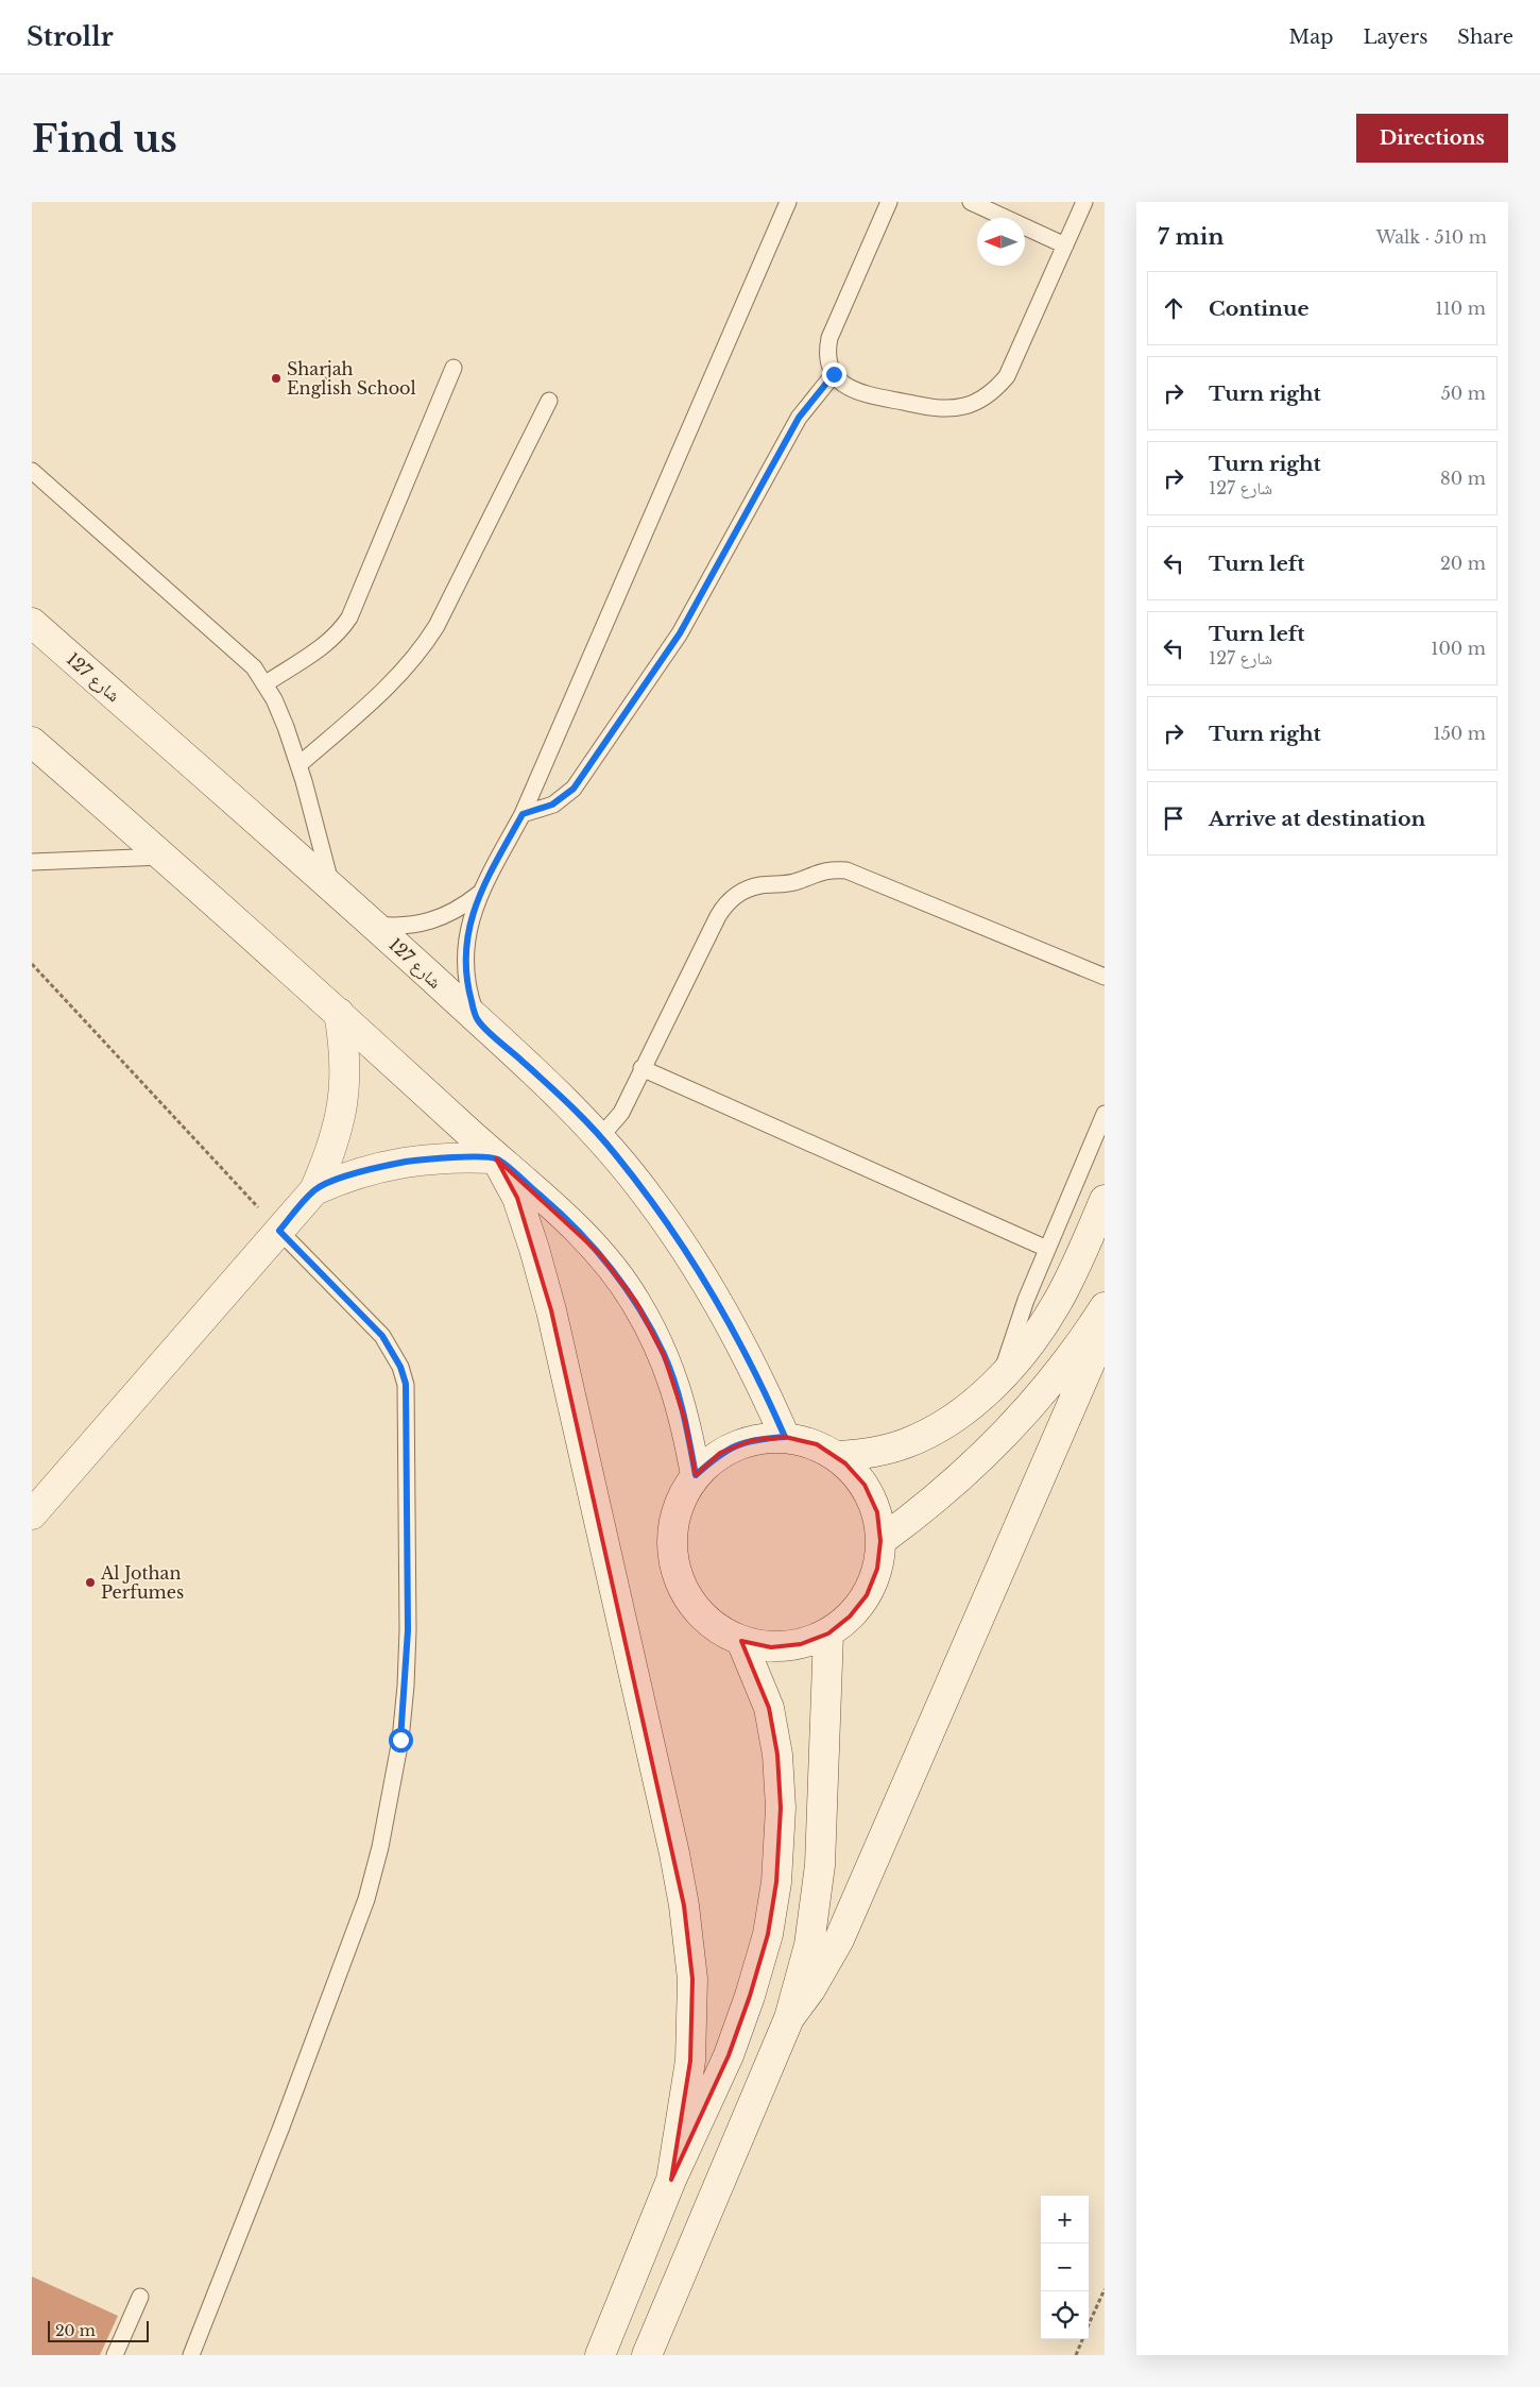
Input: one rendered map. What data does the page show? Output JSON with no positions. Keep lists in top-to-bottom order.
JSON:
{
  "streets": {
    "street": ["شارع 127"]
  },
  "places": ["Sharjah English School", "Al Jothan Perfumes"],
  "scale_bar": "20 m",
  "north": "left",
  "page": {
    "header": "Strollr",
    "nav": ["Map", "Layers", "Share"],
    "buttons": "Directions",
    "title": "Find us",
    "heading": ["7 min", "Walk · 510 m"],
    "list": [
      ["Continue", "110 m"],
      ["Turn right", "50 m"],
      ["Turn right", "شارع 127", "80 m"],
      ["Turn left", "20 m"],
      ["Turn left", "شارع 127", "100 m"],
      ["Turn right", "150 m"],
      "Arrive at destination"
    ],
    "map_buttons": ["+", "−"],
    "scale": "20 m"
  }
}
